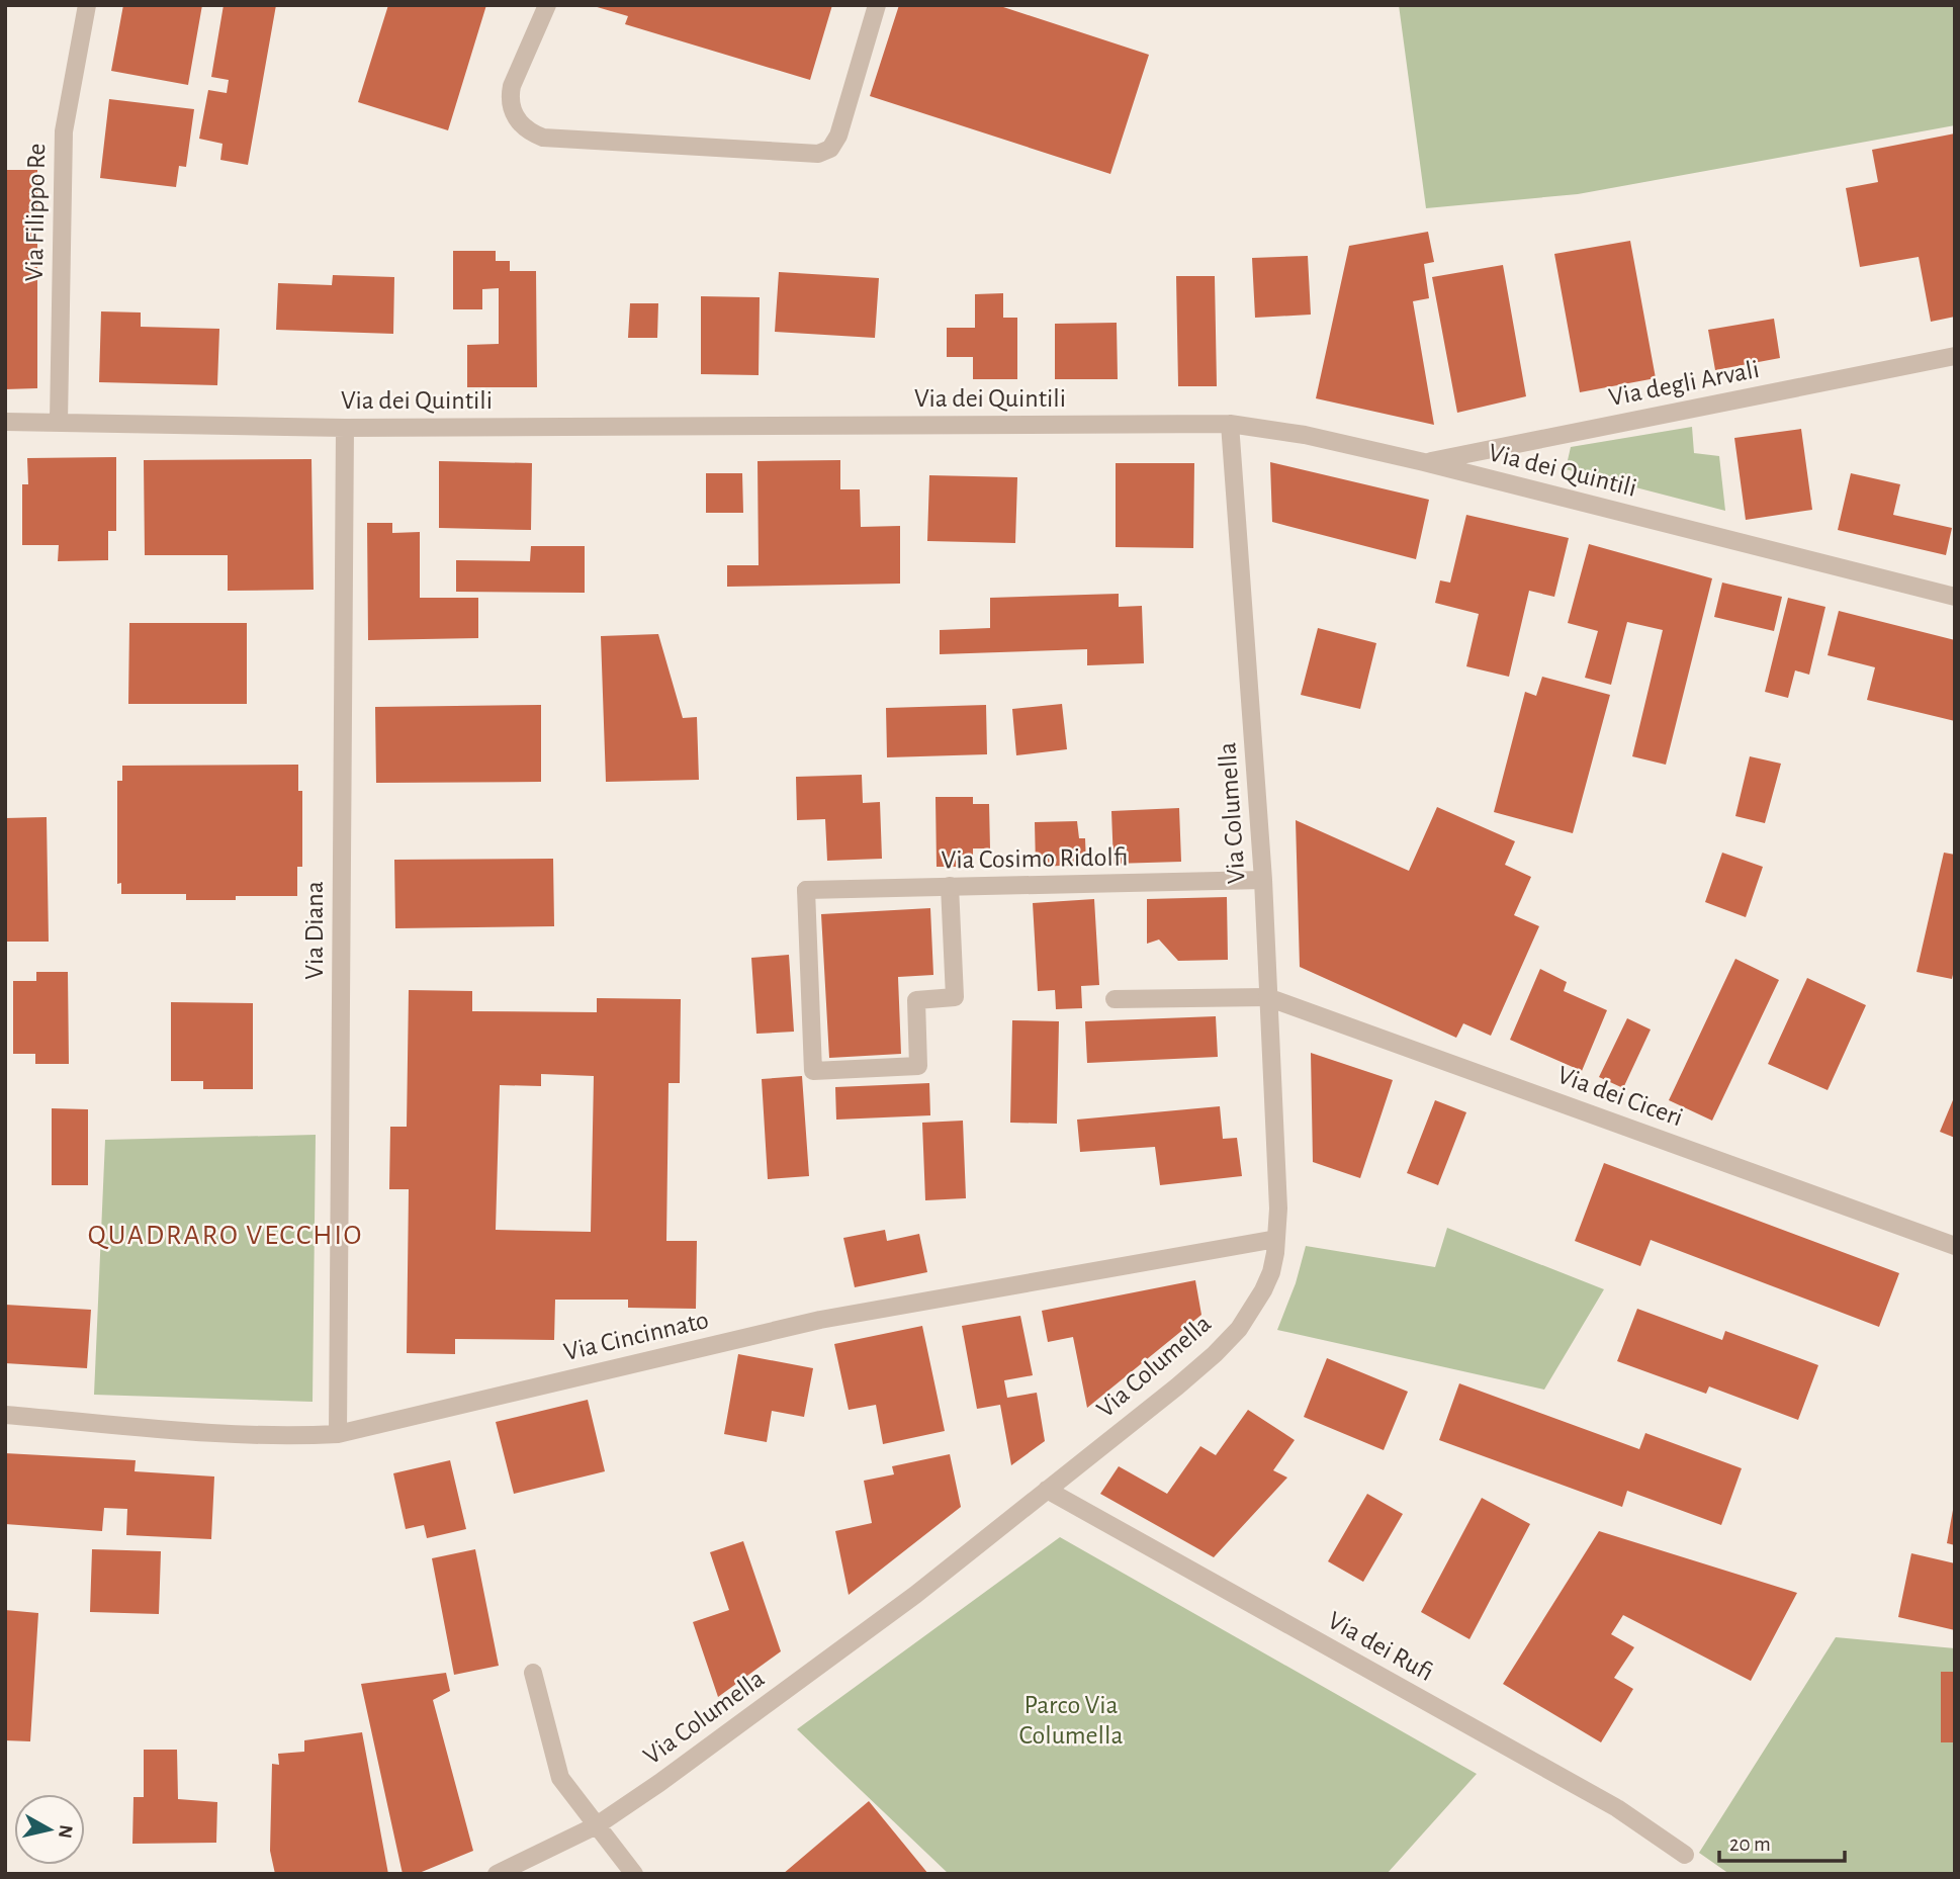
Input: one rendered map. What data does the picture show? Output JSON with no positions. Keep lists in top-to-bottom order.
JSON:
{
  "streets": {
    "street": [
      "Via Filippo Re",
      "Via degli Arvali",
      "Via dei Quintili",
      "Via Columella",
      "Via Cosimo Ridolfi",
      "Via Diana",
      "Via dei Ciceri",
      "Via Cincinnato",
      "Via dei Rufi"
    ]
  },
  "crossings": [
    ["Via Filippo Re", "Via dei Quintili"],
    ["Via degli Arvali", "Via dei Quintili"],
    ["Via dei Quintili", "Via Columella"],
    ["Via dei Quintili", "Via Diana"],
    ["Via Columella", "Via Cosimo Ridolfi"],
    ["Via Columella", "Via dei Ciceri"],
    ["Via Columella", "Via Cincinnato"],
    ["Via Columella", "Via dei Rufi"],
    ["Via Diana", "Via Cincinnato"]
  ],
  "districts": ["QUADRARO VECCHIO"],
  "parks": ["Parco Via Columella"],
  "scale_bar": "20 m",
  "north": "right"
}
